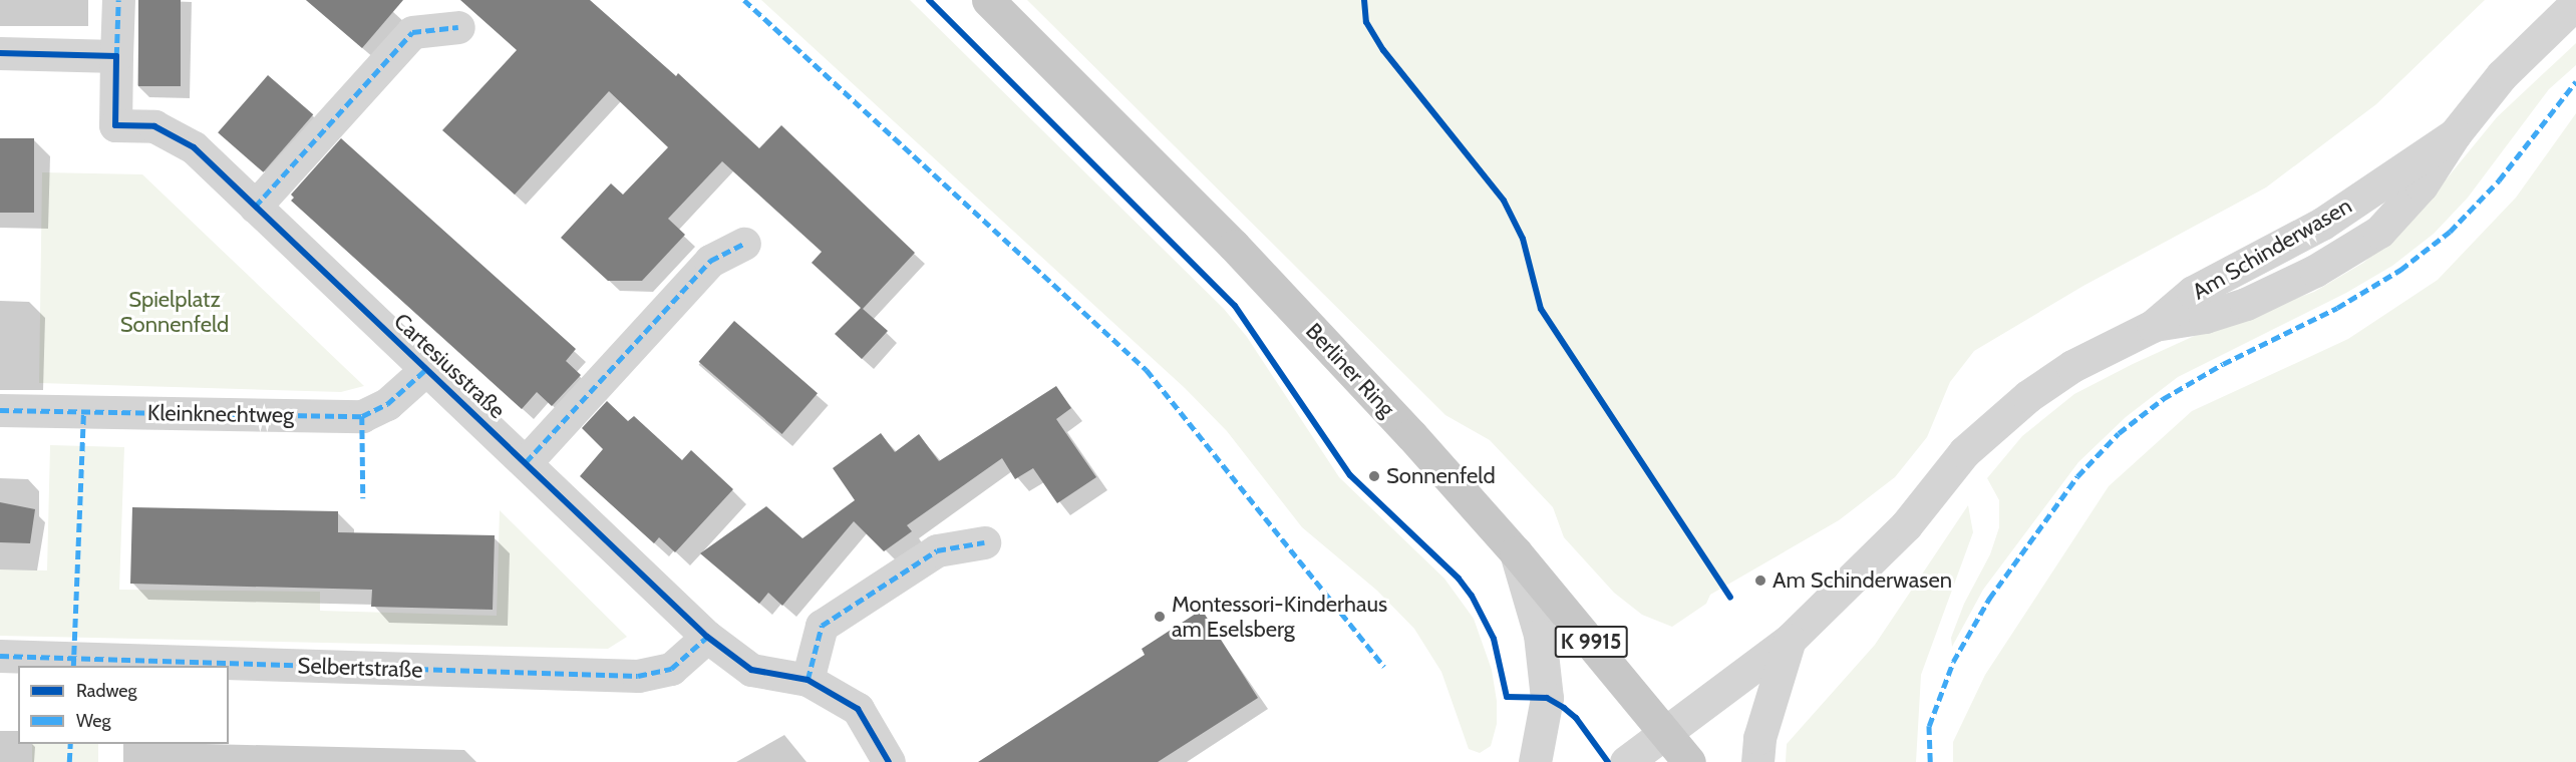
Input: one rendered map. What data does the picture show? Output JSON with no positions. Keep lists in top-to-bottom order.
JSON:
{
  "streets": {
    "main road": ["Berliner Ring", "K 9915"],
    "street": [
      "Am Schinderwasen",
      "Cartesiusstraße",
      "Kleinknechtweg",
      "Selbertstraße"
    ]
  },
  "crossings": [
    ["Am Schinderwasen", "Berliner Ring"],
    ["Cartesiusstraße", "Kleinknechtweg"],
    ["Cartesiusstraße", "Selbertstraße"]
  ],
  "parks": ["Spielplatz Sonnenfeld"],
  "places": ["Sonnenfeld", "Am Schinderwasen", "Montessori-Kinderhaus am Eselsberg"],
  "legend": ["Radweg", "Weg"]
}
